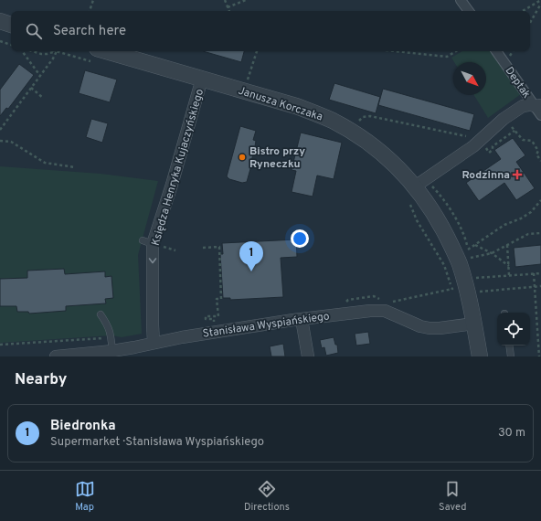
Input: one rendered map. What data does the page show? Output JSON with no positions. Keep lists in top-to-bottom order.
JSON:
{
  "streets": {
    "street": [
      "Deptak",
      "Janusza Korczaka",
      "Księdza Henryka Kujaczyńskiego",
      "Stanisława Wyspiańskiego"
    ]
  },
  "crossings": [
    ["Janusza Korczaka", "Księdza Henryka Kujaczyńskiego"],
    ["Janusza Korczaka", "Stanisława Wyspiańskiego"],
    ["Księdza Henryka Kujaczyńskiego", "Stanisława Wyspiańskiego"]
  ],
  "one_way": ["Księdza Henryka Kujaczyńskiego"],
  "places": {
    "other": ["Bistro przy Ryneczku"],
    "health": ["Rodzinna"]
  },
  "north": "bottom right",
  "page": {
    "search": "Search here",
    "pins": "1",
    "heading": "Nearby",
    "list": [
      {
        "mark": "1",
        "name": "Biedronka",
        "note": "Supermarket · Stanisława Wyspiańskiego",
        "value": "30 m"
      }
    ],
    "nav": ["Map", "Directions", "Saved"]
  }
}
